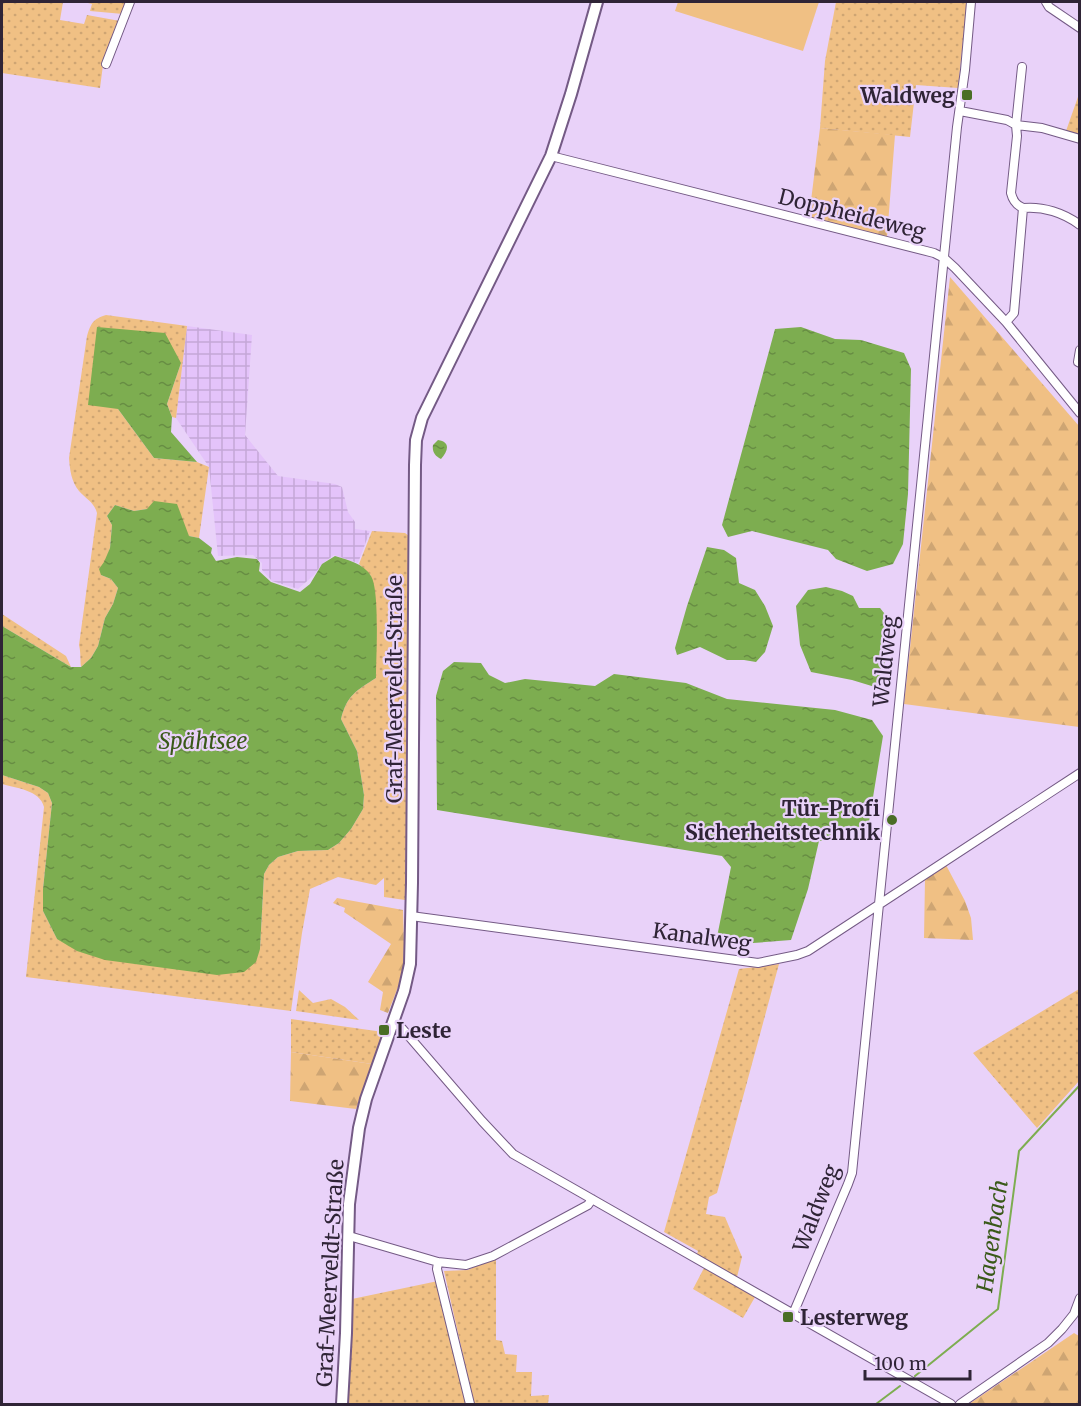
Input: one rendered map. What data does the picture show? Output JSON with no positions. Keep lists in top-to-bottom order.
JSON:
{
  "streets": {
    "main road": ["Graf-Meerveldt-Straße"],
    "street": ["Doppheideweg", "Waldweg", "Kanalweg"]
  },
  "crossings": [
    ["Doppheideweg", "Waldweg"],
    ["Doppheideweg", "Graf-Meerveldt-Straße"],
    ["Waldweg", "Kanalweg"],
    ["Graf-Meerveldt-Straße", "Kanalweg"]
  ],
  "water": ["Spähtsee", "Hagenbach"],
  "places": {
    "transit": ["Waldweg", "Leste", "Lesterweg"],
    "other": ["Tür-Profi Sicherheitstechnik"]
  },
  "scale_bar": "100 m"
}
